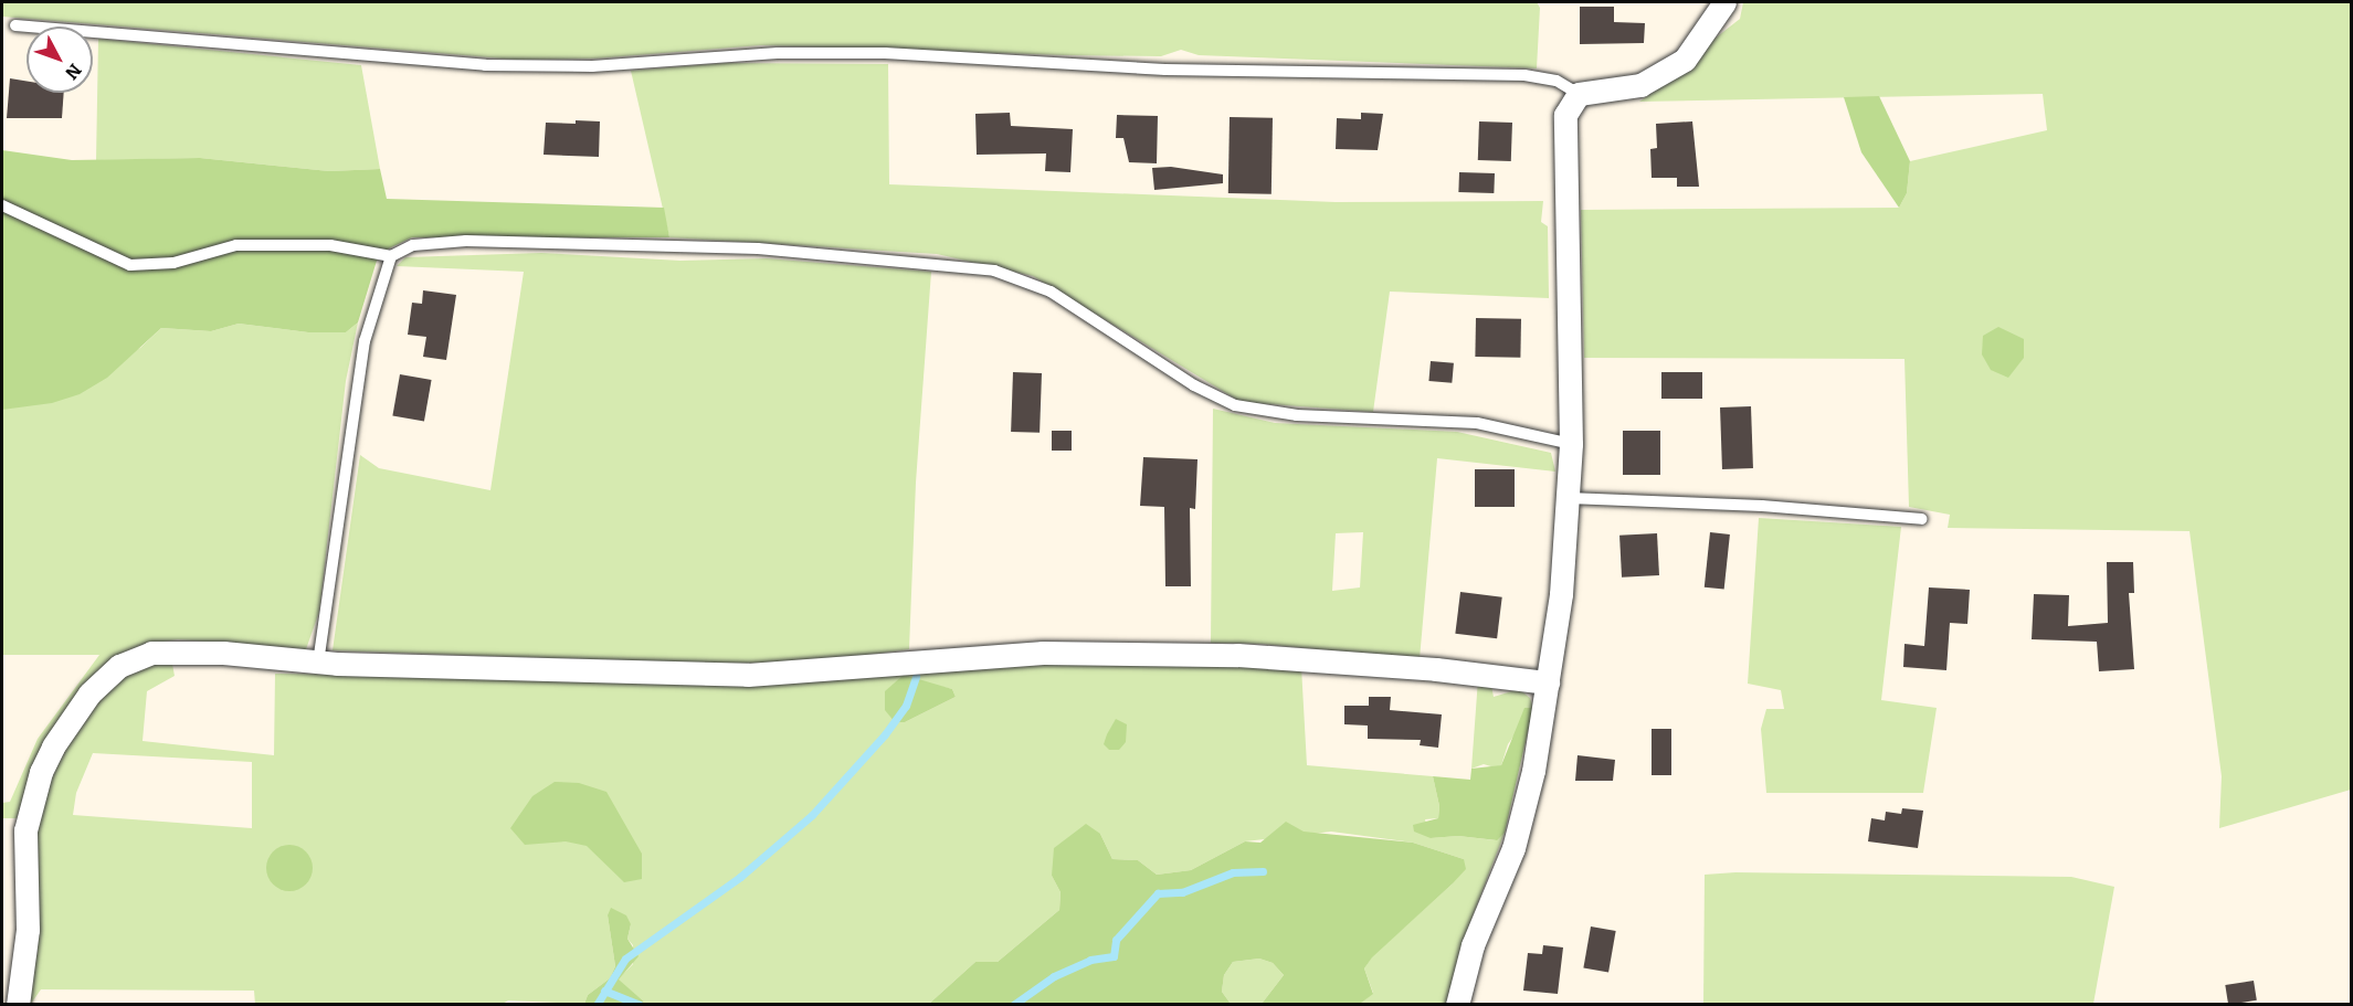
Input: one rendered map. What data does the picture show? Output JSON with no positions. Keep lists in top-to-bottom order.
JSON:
{
  "north": "bottom right"
}
